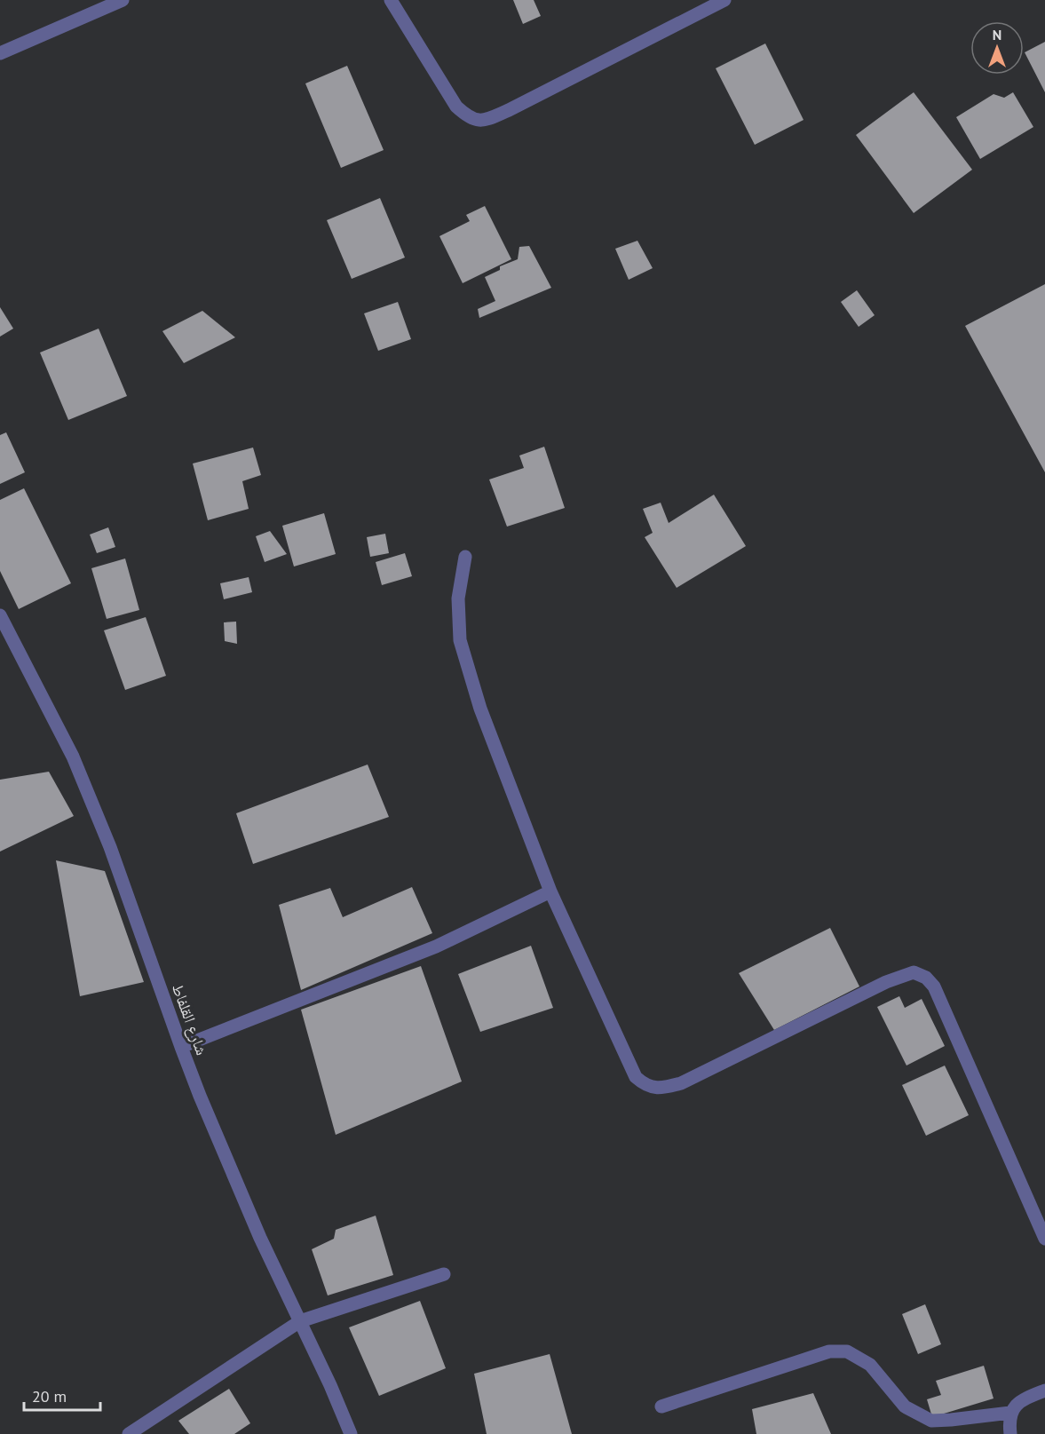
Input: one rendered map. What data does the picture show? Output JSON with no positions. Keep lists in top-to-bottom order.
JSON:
{
  "streets": {
    "street": ["شارع القلفاط"]
  },
  "scale_bar": "20 m",
  "north": "top"
}
